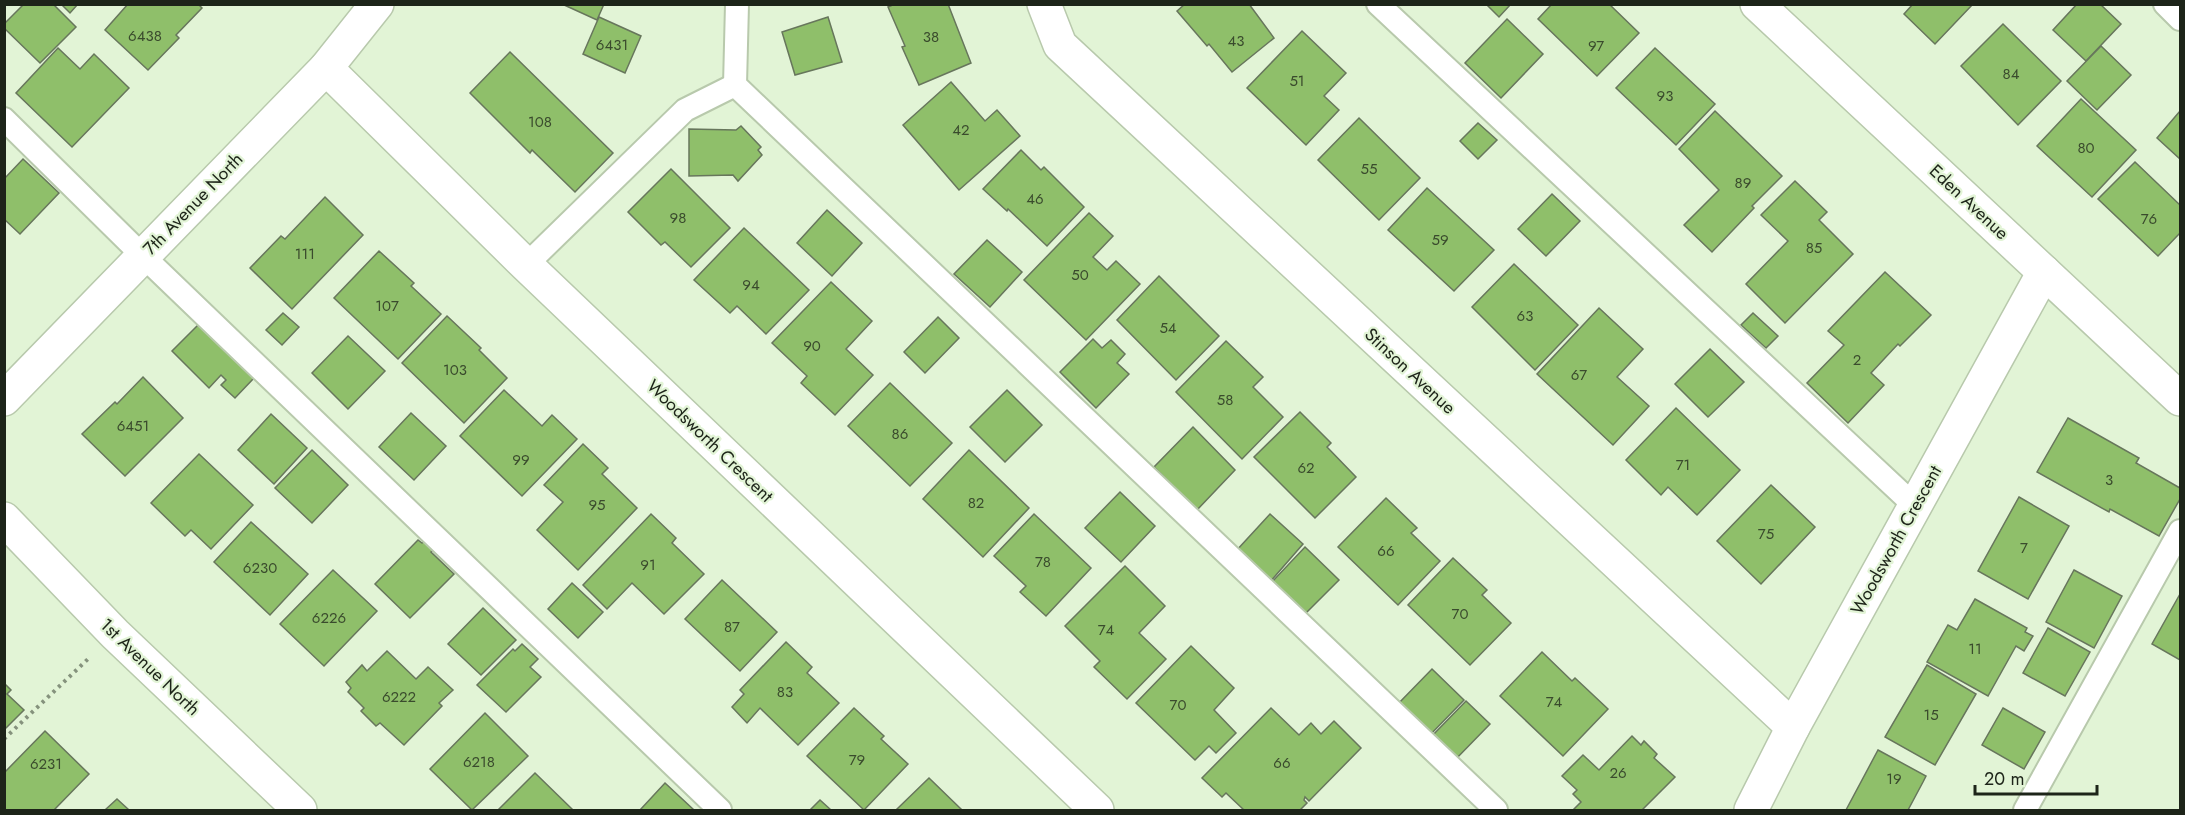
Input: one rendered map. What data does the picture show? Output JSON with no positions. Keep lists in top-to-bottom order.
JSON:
{
  "streets": {
    "street": [
      "Eden Avenue",
      "7th Avenue North",
      "Stinson Avenue",
      "Woodsworth Crescent",
      "1st Avenue North"
    ]
  },
  "crossings": [
    ["Eden Avenue", "Woodsworth Crescent"],
    ["7th Avenue North", "Woodsworth Crescent"],
    ["Stinson Avenue", "Woodsworth Crescent"]
  ],
  "house_numbers": [
    "6438",
    "38",
    "43",
    "6431",
    "97",
    "84",
    "51",
    "93",
    "108",
    "42",
    "80",
    "55",
    "89",
    "46",
    "98",
    "76",
    "59",
    "85",
    "111",
    "50",
    "94",
    "107",
    "63",
    "54",
    "90",
    "2",
    "103",
    "67",
    "58",
    "6451",
    "86",
    "99",
    "71",
    "62",
    "3",
    "82",
    "95",
    "75",
    "7",
    "66",
    "78",
    "91",
    "6230",
    "70",
    "6226",
    "87",
    "74",
    "11",
    "83",
    "6222",
    "74",
    "70",
    "15",
    "79",
    "6218",
    "66",
    "6231",
    "26",
    "19"
  ],
  "scale_bar": "20 m"
}
